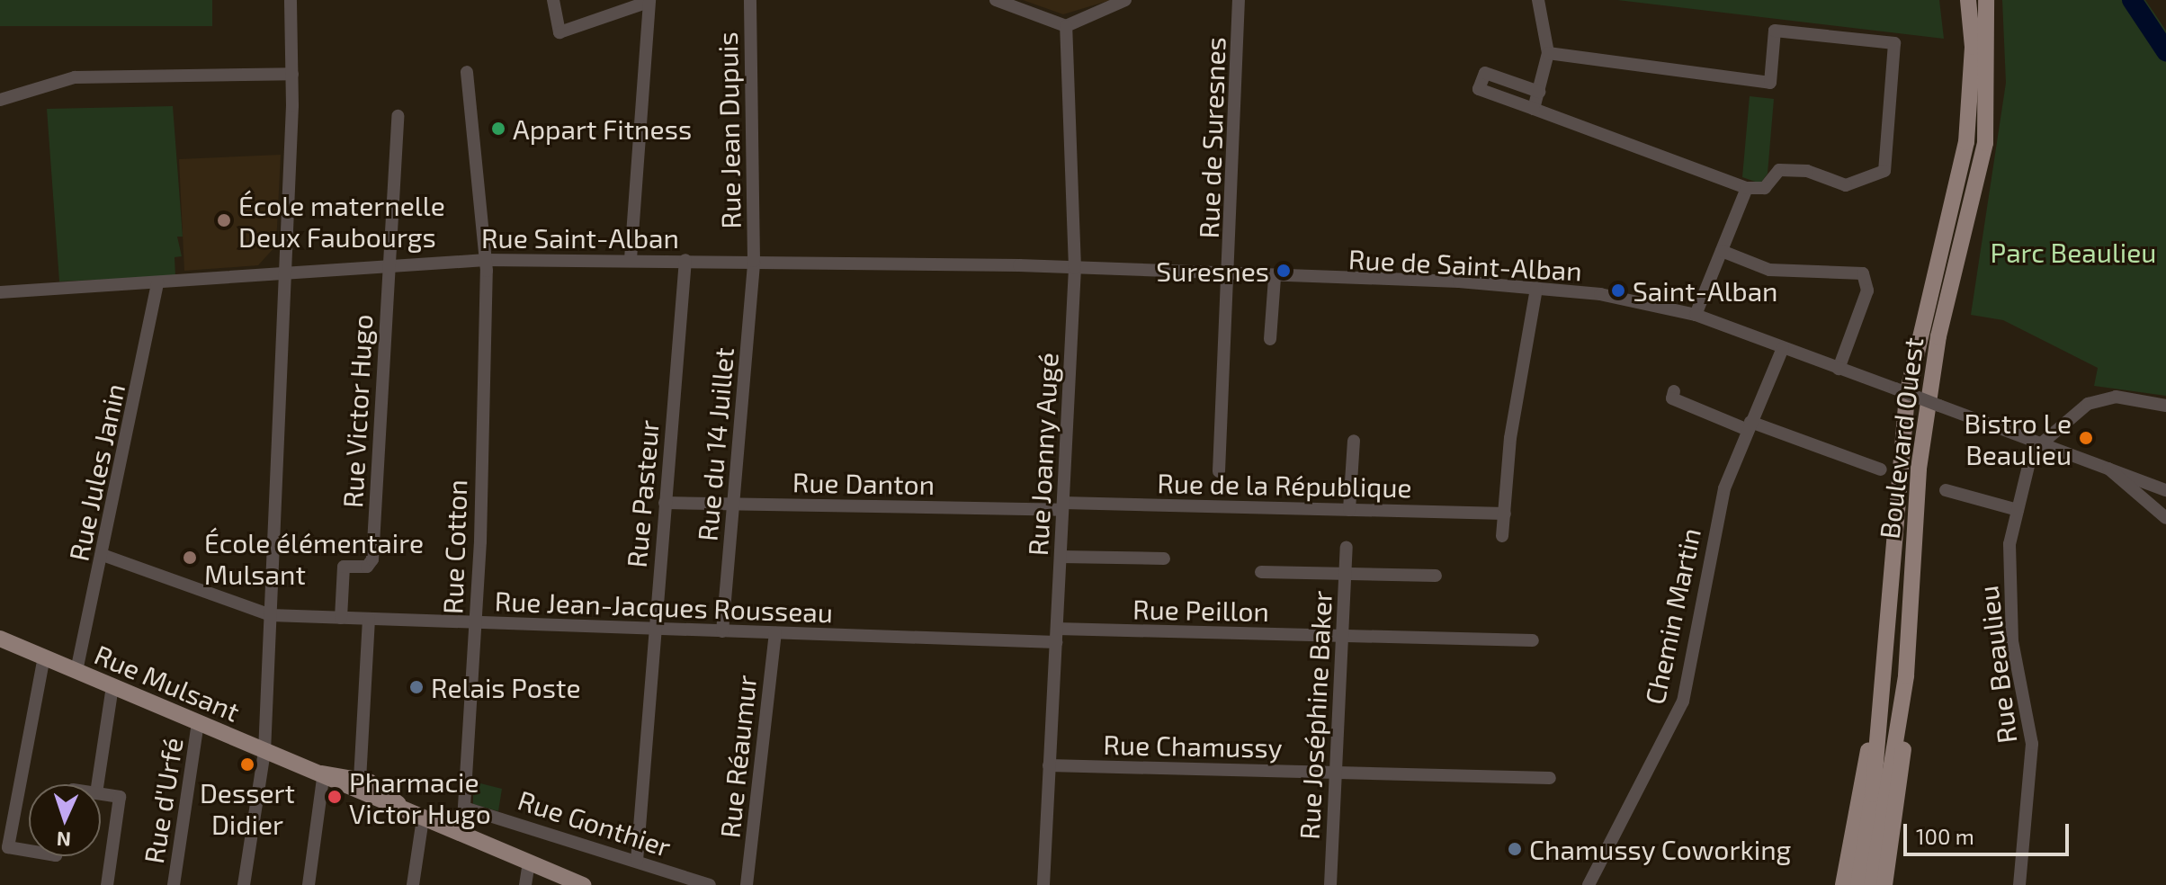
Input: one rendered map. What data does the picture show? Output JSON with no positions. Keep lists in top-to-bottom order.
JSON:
{
  "streets": {
    "main road": ["Boulevard Ouest", "Rue Mulsant"],
    "street": [
      "Rue Jean Dupuis",
      "Rue de Suresnes",
      "Rue Saint-Alban",
      "Rue de Saint-Alban",
      "Rue Victor Hugo",
      "Rue du 14 Juillet",
      "Rue Joanny Augé",
      "Rue Jules Janin",
      "Rue Danton",
      "Rue de la République",
      "Rue Pasteur",
      "Rue Cotton",
      "Rue Jean-Jacques Rousseau",
      "Rue Peillon",
      "Chemin Martin",
      "Rue Beaulieu",
      "Rue Joséphine Baker",
      "Rue Chamussy",
      "Rue Réaumur",
      "Rue d'Urfé",
      "Rue Gonthier"
    ]
  },
  "crossings": [
    ["Rue Jean Dupuis", "Rue Saint-Alban"],
    ["Rue Jean Dupuis", "Rue du 14 Juillet"],
    ["Rue de Suresnes", "Rue de Saint-Alban"],
    ["Rue Saint-Alban", "Rue de Saint-Alban"],
    ["Rue Saint-Alban", "Rue Victor Hugo"],
    ["Rue Saint-Alban", "Rue du 14 Juillet"],
    ["Rue Saint-Alban", "Rue Joanny Augé"],
    ["Rue Saint-Alban", "Rue Jules Janin"],
    ["Rue Saint-Alban", "Rue Pasteur"],
    ["Rue Saint-Alban", "Rue Cotton"],
    ["Rue de Saint-Alban", "Rue Joanny Augé"],
    ["Rue de Saint-Alban", "Chemin Martin"],
    ["Rue de Saint-Alban", "Rue Beaulieu"],
    ["Rue Victor Hugo", "Rue Jean-Jacques Rousseau"],
    ["Rue du 14 Juillet", "Rue Danton"],
    ["Rue du 14 Juillet", "Rue Jean-Jacques Rousseau"],
    ["Rue Joanny Augé", "Rue Danton"],
    ["Rue Joanny Augé", "Rue de la République"],
    ["Rue Joanny Augé", "Rue Jean-Jacques Rousseau"],
    ["Rue Joanny Augé", "Rue Peillon"],
    ["Rue Joanny Augé", "Rue Chamussy"],
    ["Rue Jules Janin", "Rue Jean-Jacques Rousseau"],
    ["Rue Jules Janin", "Rue Mulsant"],
    ["Rue Danton", "Rue de la République"],
    ["Rue Danton", "Rue Pasteur"],
    ["Rue Pasteur", "Rue Jean-Jacques Rousseau"],
    ["Rue Pasteur", "Rue Gonthier"],
    ["Rue Cotton", "Rue Jean-Jacques Rousseau"],
    ["Rue Cotton", "Rue Mulsant"],
    ["Rue Cotton", "Rue Gonthier"],
    ["Rue Jean-Jacques Rousseau", "Rue Peillon"],
    ["Rue Jean-Jacques Rousseau", "Rue Réaumur"],
    ["Rue Peillon", "Rue Joséphine Baker"],
    ["Rue Mulsant", "Rue d'Urfé"],
    ["Rue Joséphine Baker", "Rue Chamussy"]
  ],
  "parks": ["Parc Beaulieu"],
  "places": [
    "Appart Fitness",
    "École maternelle Deux Faubourgs",
    "Suresnes",
    "Saint-Alban",
    "Bistro Le Beaulieu",
    "École élémentaire Mulsant",
    "Relais Poste",
    "Dessert Didier",
    "Pharmacie Victor Hugo",
    "Chamussy Coworking"
  ],
  "scale_bar": "100 m",
  "north": "bottom"
}
